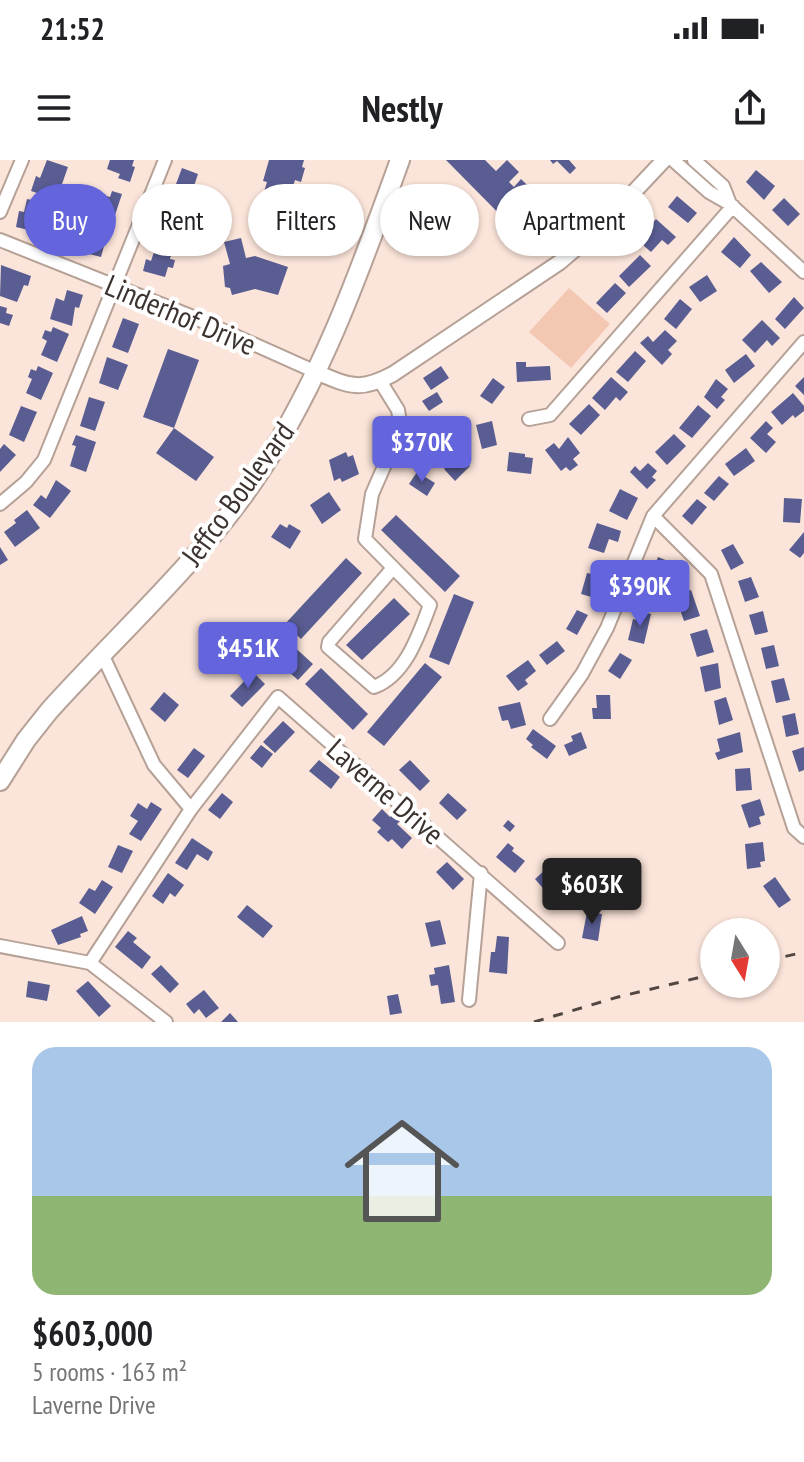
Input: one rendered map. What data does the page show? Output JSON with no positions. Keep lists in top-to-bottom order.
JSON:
{
  "streets": {
    "main road": ["Jeffco Boulevard"],
    "street": ["Linderhof Drive", "Laverne Drive"]
  },
  "crossings": [
    ["Linderhof Drive", "Jeffco Boulevard"]
  ],
  "north": "bottom",
  "page": {
    "status": "21:52",
    "header": "Nestly",
    "chip": [
      "Buy",
      "Rent",
      "Filters",
      "New",
      "Apartment"
    ],
    "price": [
      "$370K",
      "$390K",
      "$451K",
      "$603K"
    ],
    "list": [
      {
        "name": "$603,000",
        "note": "5 rooms · 163 m² · Laverne Drive"
      }
    ]
  }
}
